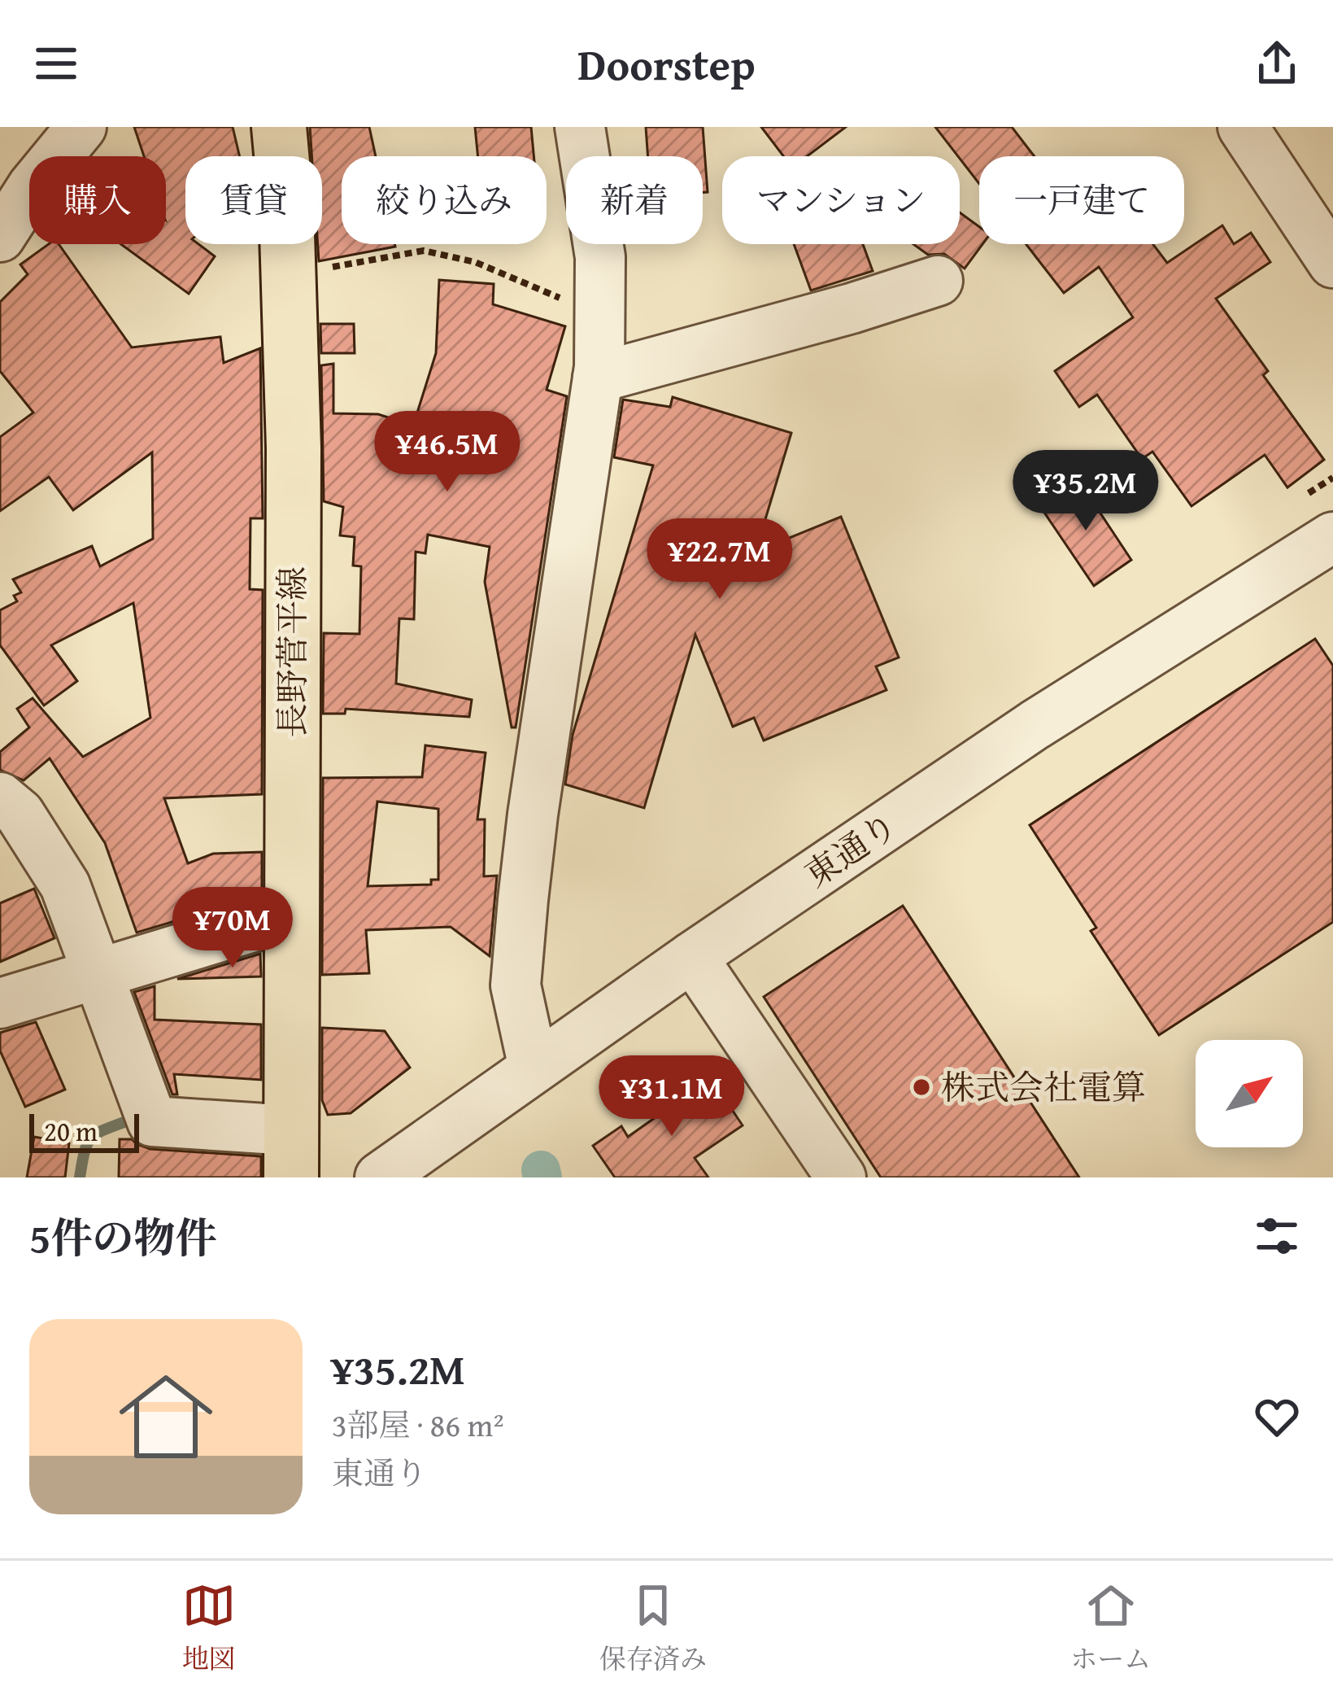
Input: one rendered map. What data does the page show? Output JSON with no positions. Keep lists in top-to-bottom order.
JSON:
{
  "streets": {
    "main road": ["長野菅平線"],
    "street": ["東通り"]
  },
  "places": ["株式会社電算"],
  "scale_bar": "20 m",
  "north": "top right",
  "page": {
    "header": "Doorstep",
    "chip": [
      "購入",
      "賃貸",
      "絞り込み",
      "新着",
      "マンション",
      "一戸建て"
    ],
    "price": [
      "¥46.5M",
      "¥35.2M",
      "¥22.7M",
      "¥70M",
      "¥31.1M"
    ],
    "scale": "20 m",
    "heading": "5件の物件",
    "list": [
      {
        "name": "¥35.2M",
        "note": "3部屋 · 86 m² · 東通り"
      }
    ],
    "tabs": ["地図", "保存済み", "ホーム"]
  }
}
